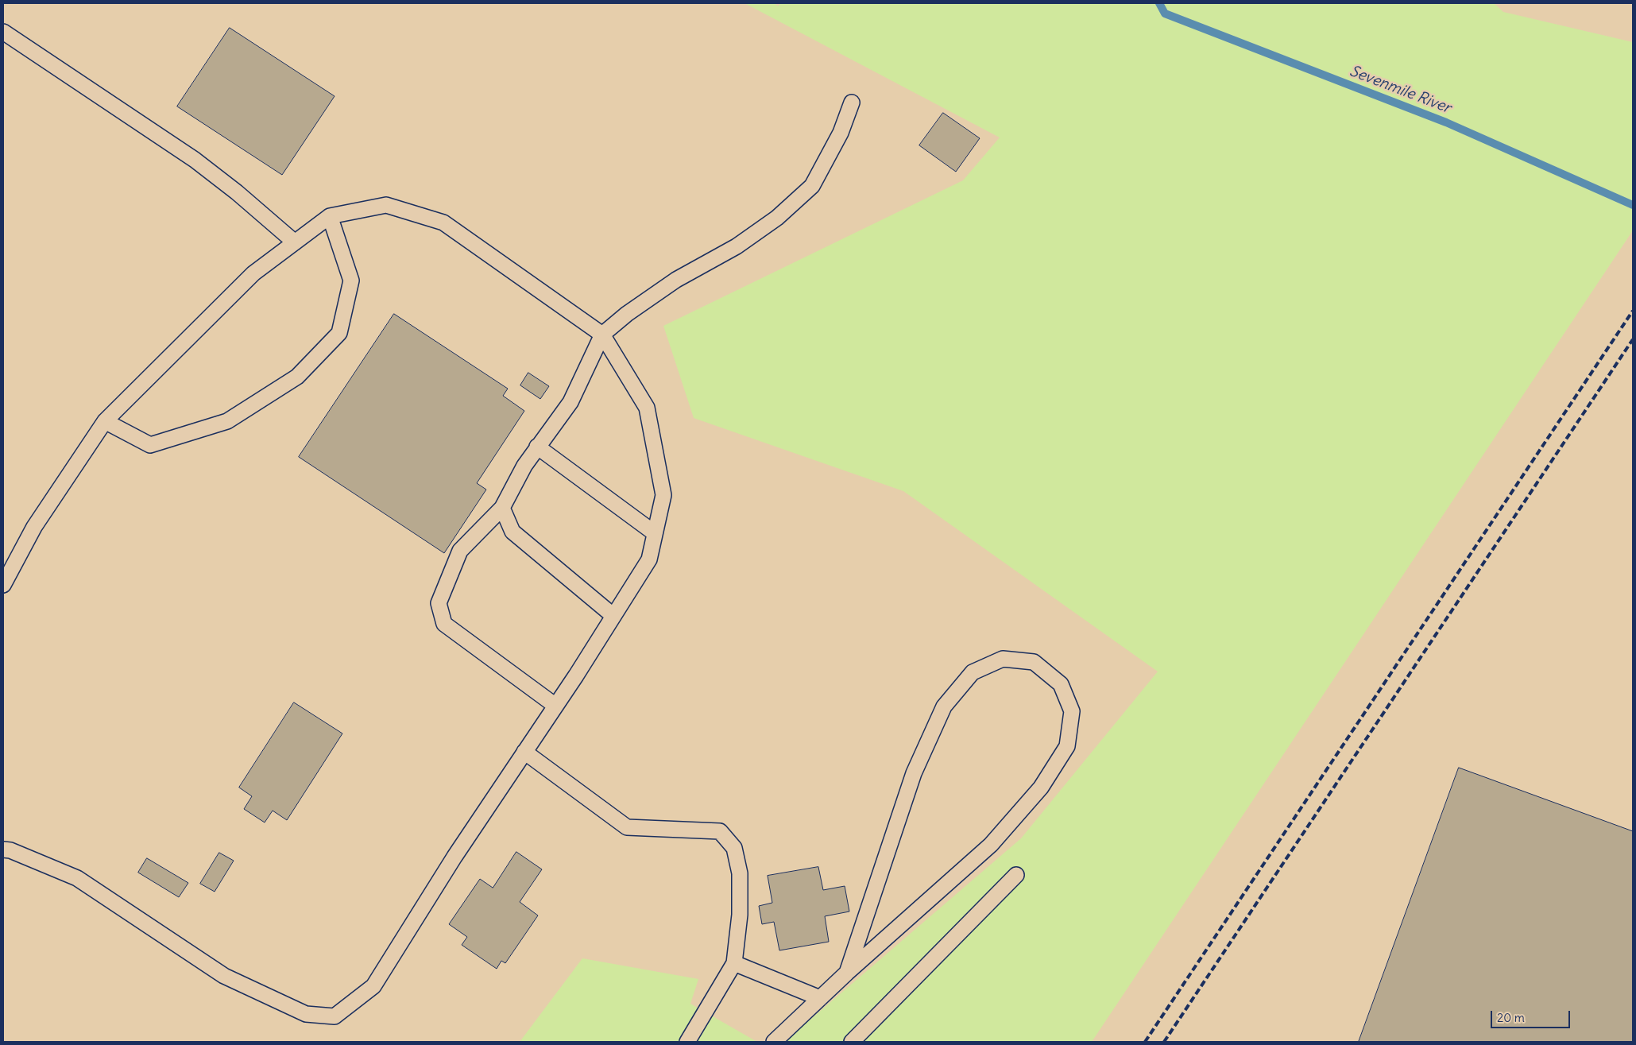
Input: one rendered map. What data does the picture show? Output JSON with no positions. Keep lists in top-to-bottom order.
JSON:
{
  "water": ["Sevenmile River"],
  "scale_bar": "20 m"
}
